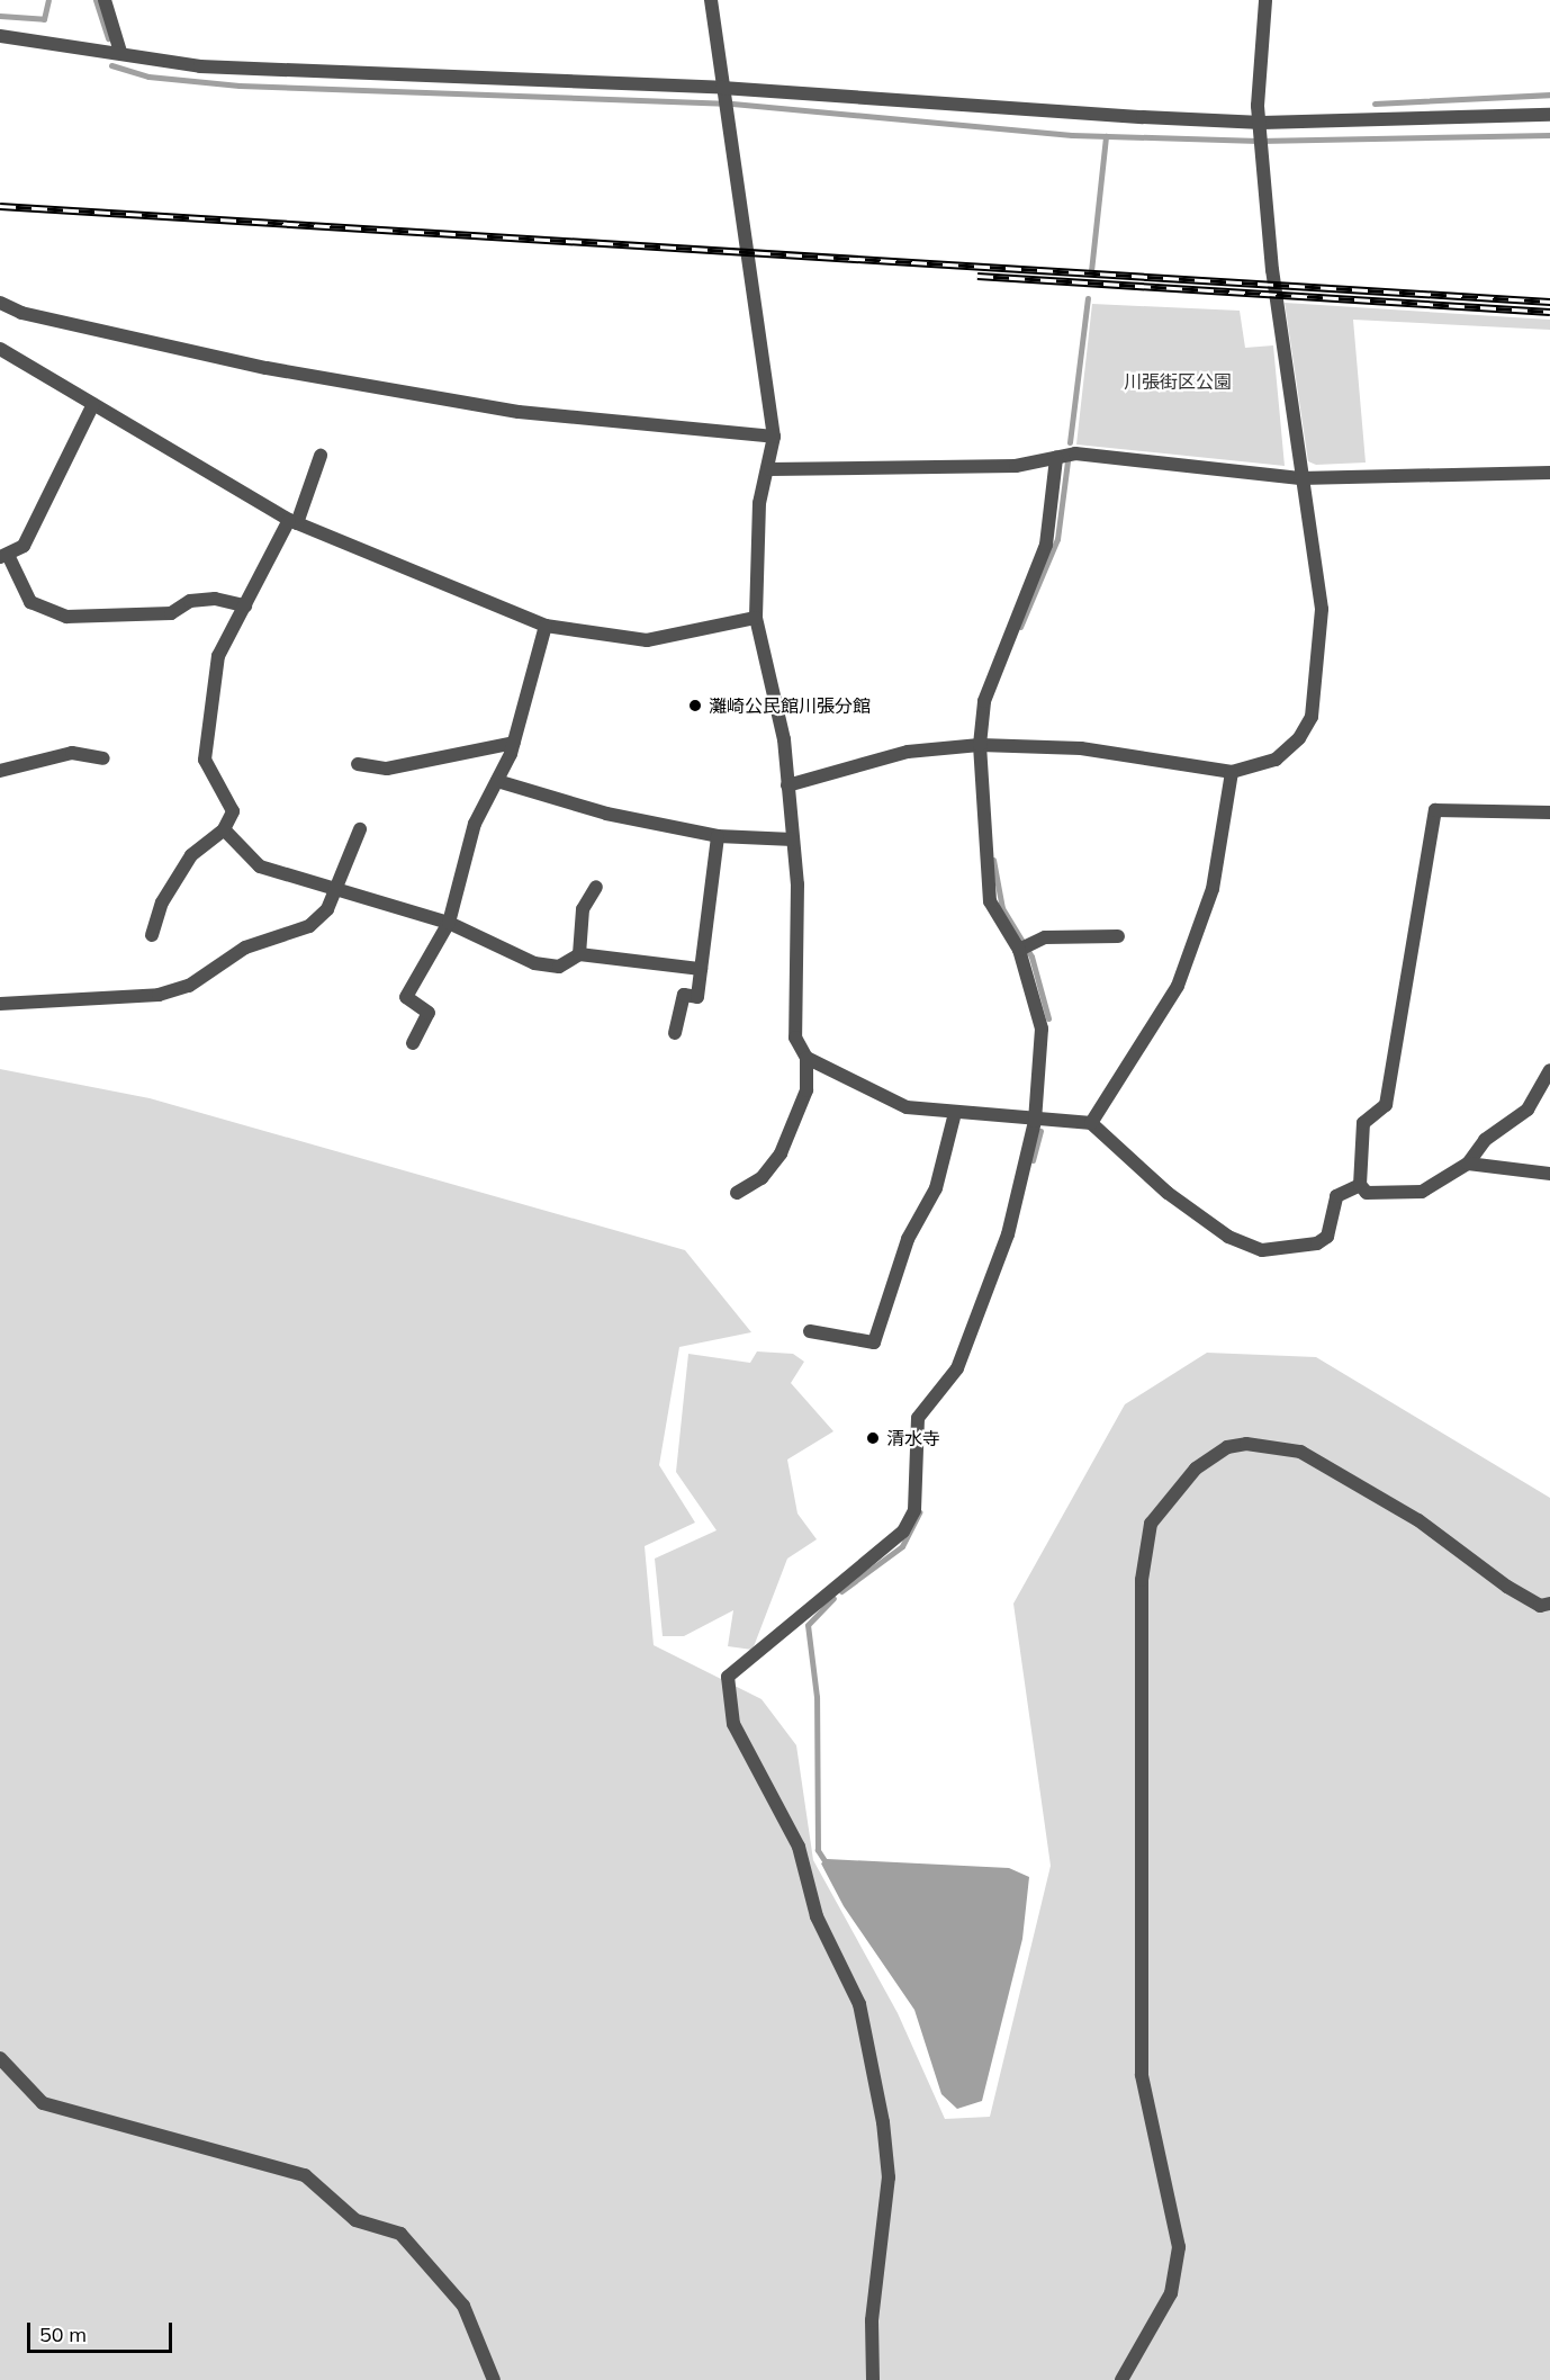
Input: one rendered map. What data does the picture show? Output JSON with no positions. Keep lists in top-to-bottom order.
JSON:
{
  "parks": ["川張街区公園"],
  "places": ["灘崎公民館川張分館", "清水寺"],
  "scale_bar": "50 m"
}
